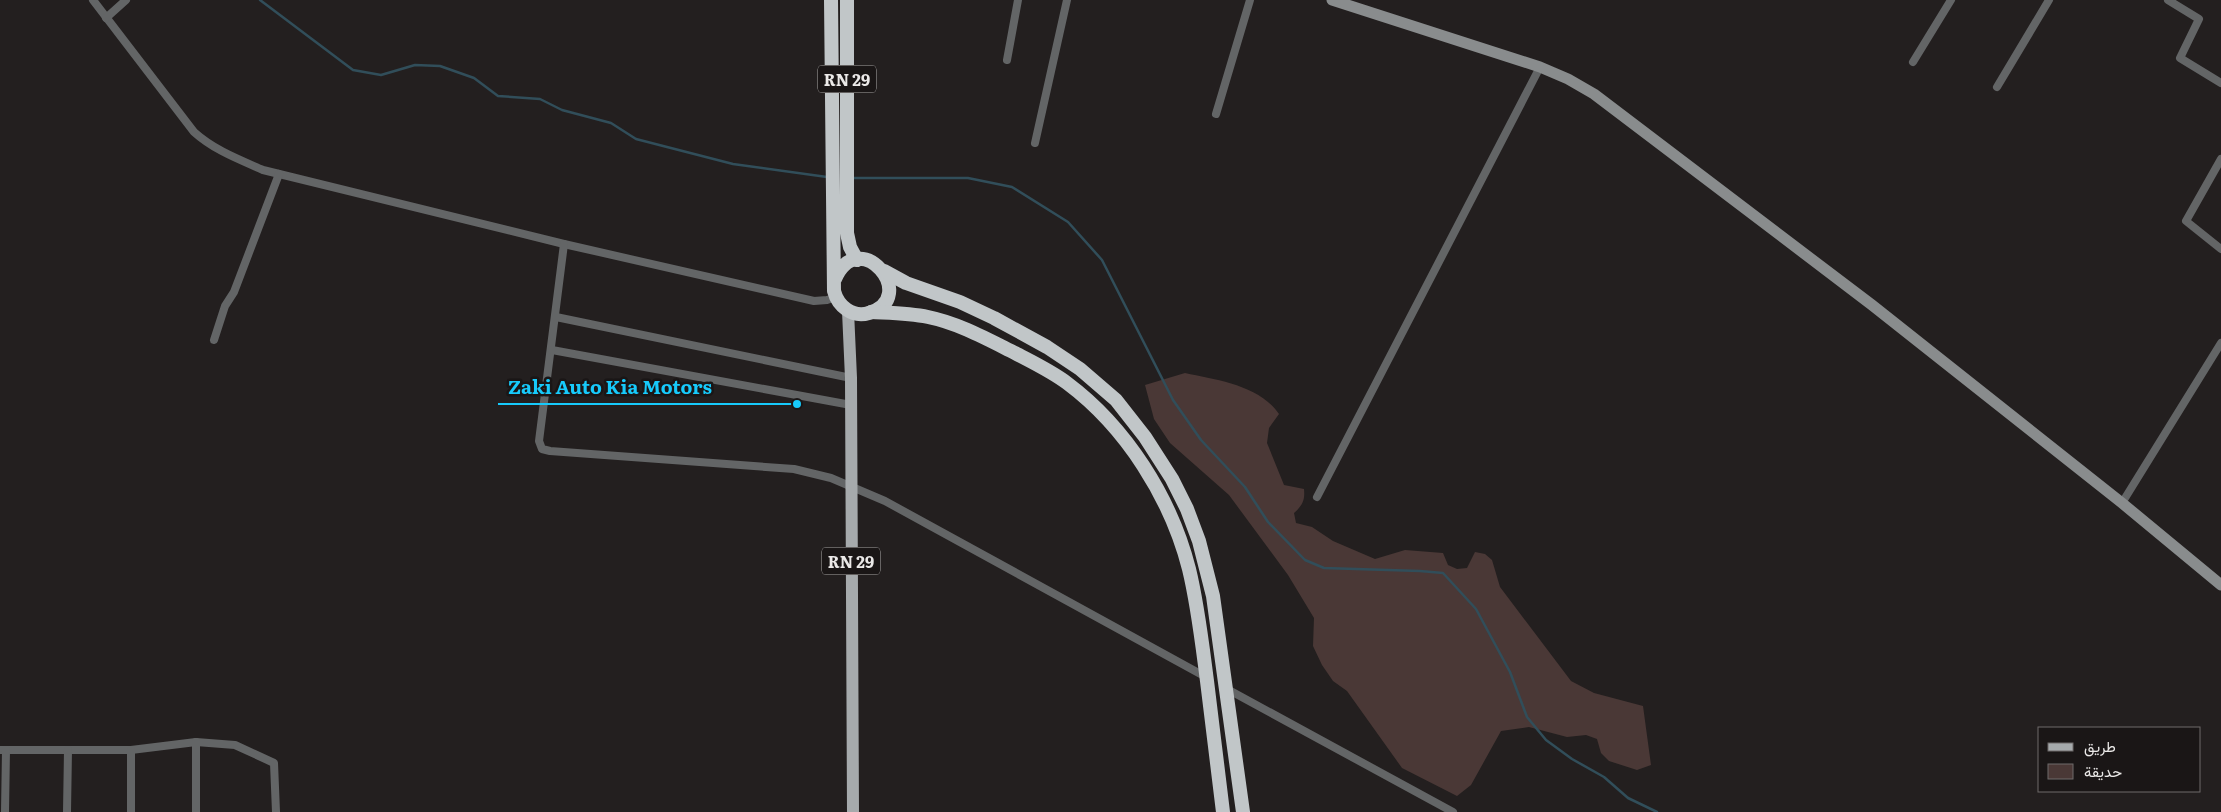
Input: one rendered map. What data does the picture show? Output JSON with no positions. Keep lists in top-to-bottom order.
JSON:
{
  "streets": {
    "highway": ["RN 29"]
  },
  "places": ["Zaki Auto Kia Motors"],
  "legend": ["طريق", "حديقة"]
}
